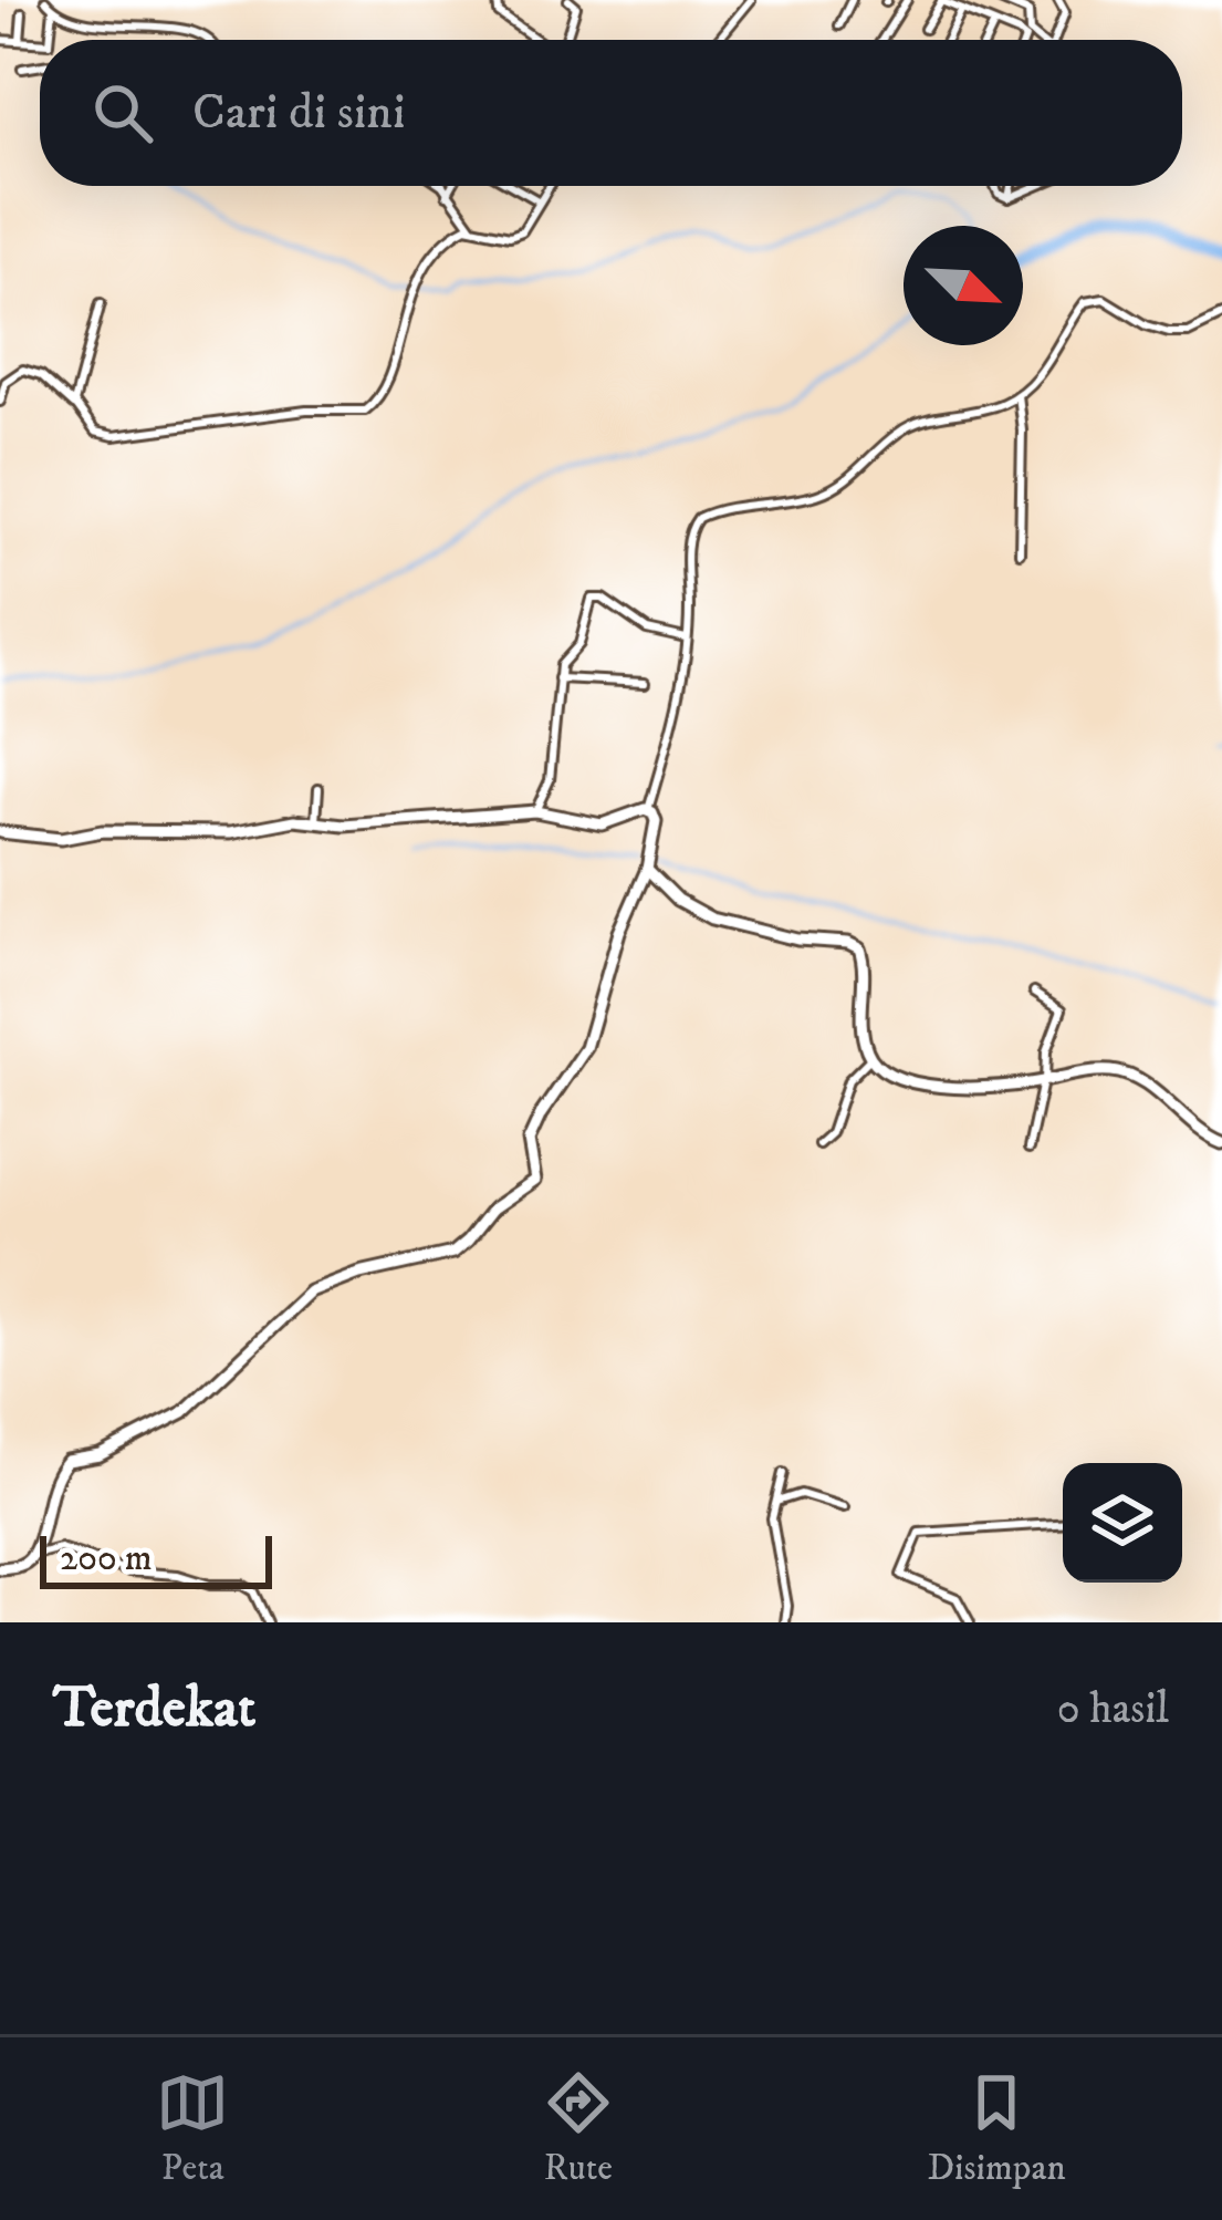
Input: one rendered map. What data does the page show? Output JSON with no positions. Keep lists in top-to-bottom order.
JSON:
{
  "scale_bar": "200 m",
  "north": "bottom right",
  "page": {
    "search": "Cari di sini",
    "scale": "200 m",
    "heading": ["Terdekat", "0 hasil"],
    "nav": ["Peta", "Rute", "Disimpan"]
  }
}
